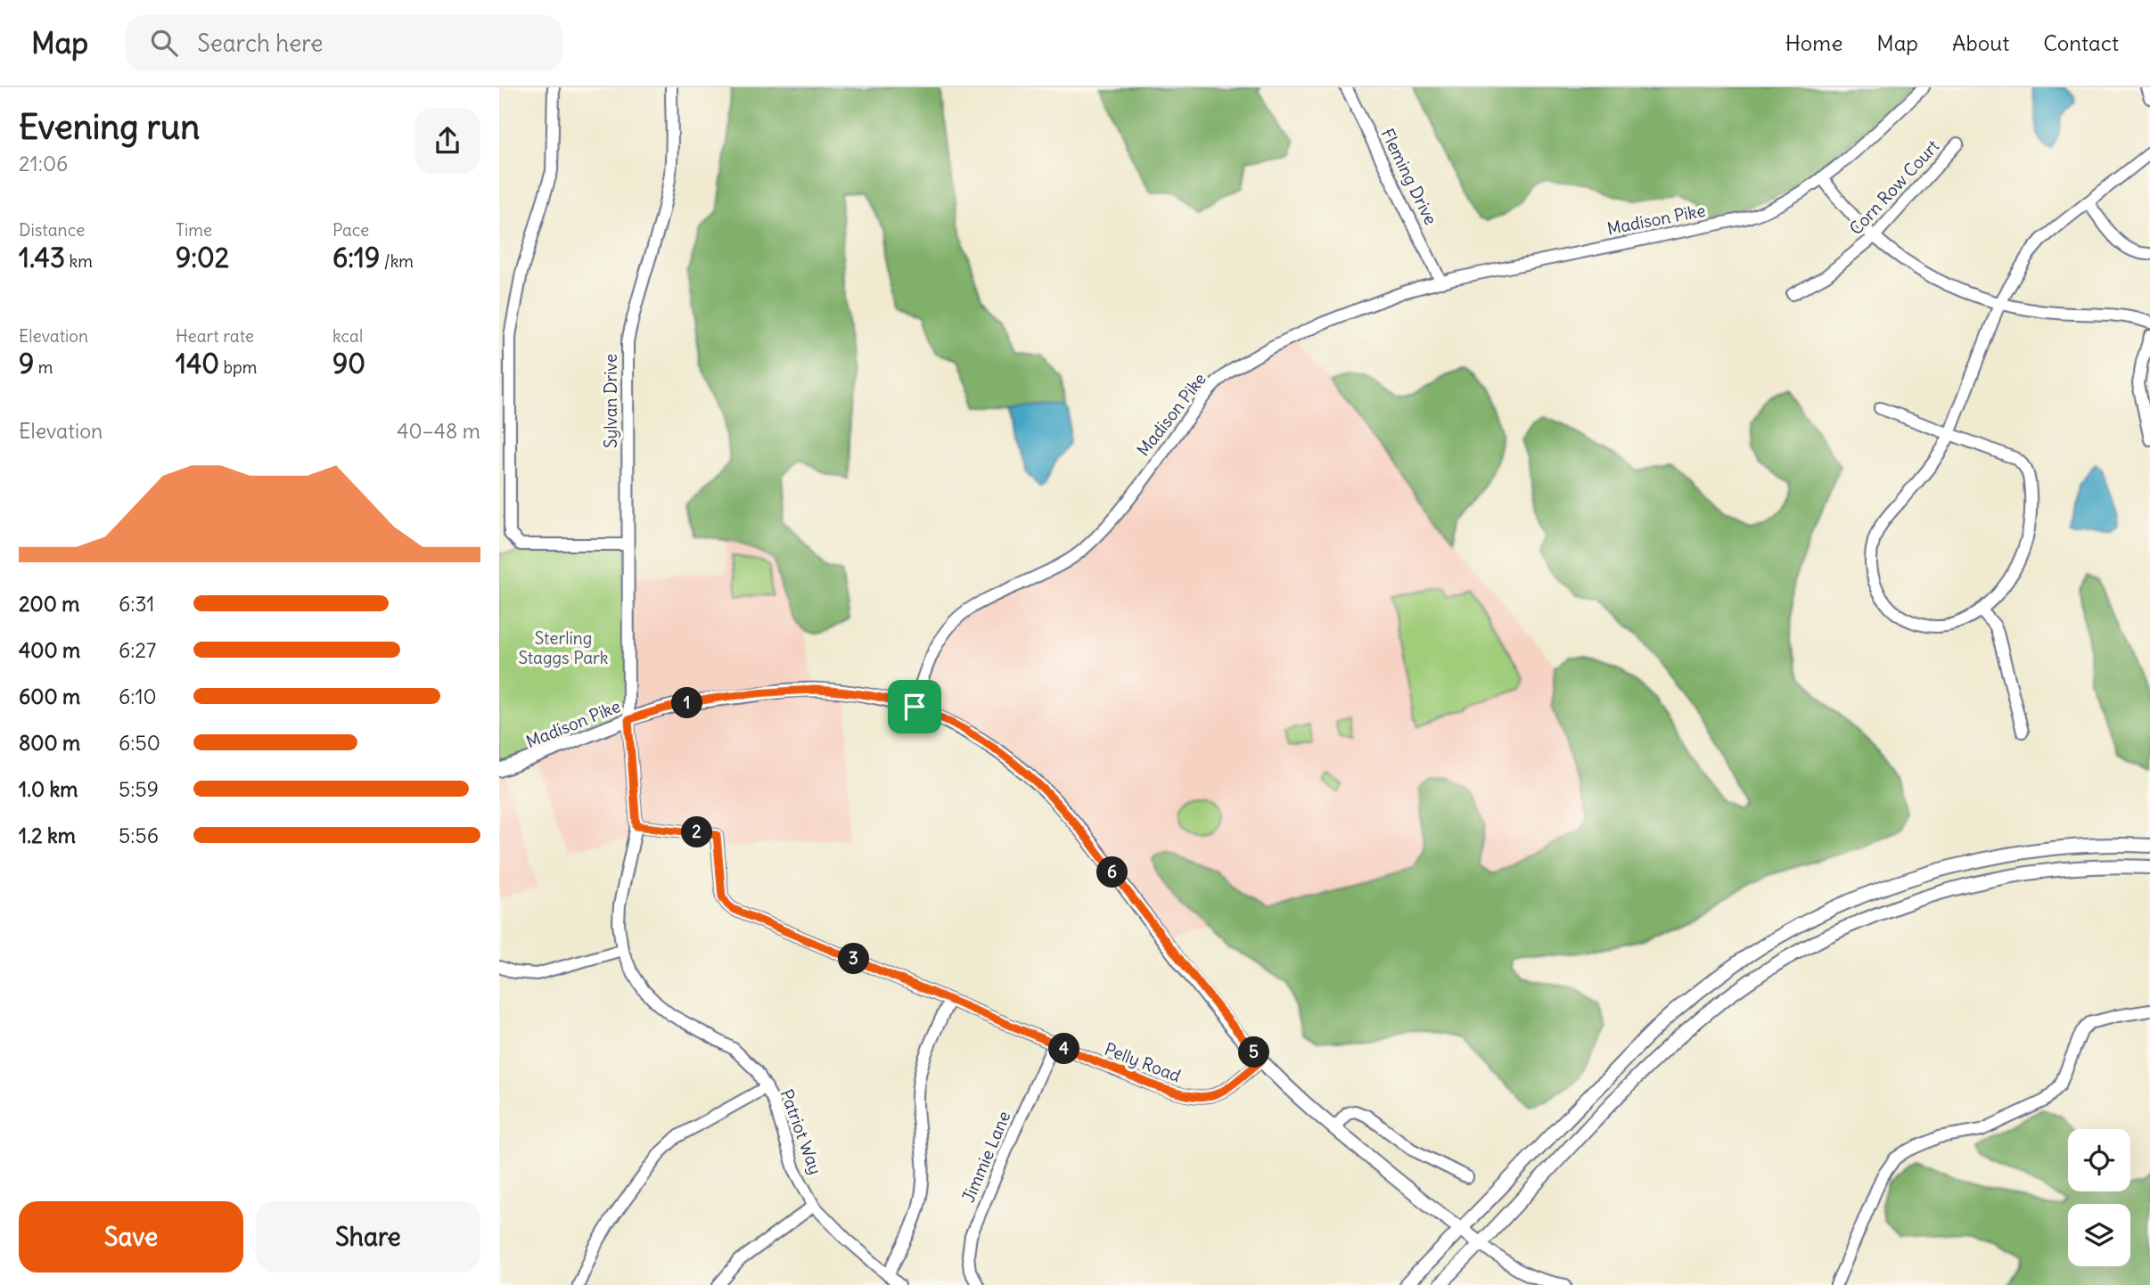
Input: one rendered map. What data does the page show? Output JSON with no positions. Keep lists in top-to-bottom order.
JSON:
{
  "streets": {
    "main road": ["Madison Pike"],
    "street": [
      "Fleming Drive",
      "Corn Row Court",
      "Sylvan Drive",
      "Pelly Road",
      "Patriot Way",
      "Jimmie Lane"
    ]
  },
  "crossings": [
    ["Fleming Drive", "Madison Pike"],
    ["Madison Pike", "Sylvan Drive"],
    ["Madison Pike", "Patriot Way"],
    ["Sylvan Drive", "Patriot Way"],
    ["Pelly Road", "Patriot Way"],
    ["Pelly Road", "Jimmie Lane"]
  ],
  "parks": ["Sterling Staggs Park"],
  "page": {
    "header": "Map",
    "search": "Search here",
    "nav": [
      "Home",
      "Map",
      "About",
      "Contact"
    ],
    "heading": ["Evening run", "21:06"],
    "stats": [
      ["Distance", "1.43 km"],
      ["Time", "9:02"],
      ["Pace", "6:19 /km"],
      ["Elevation", "9 m"],
      ["Heart rate", "140 bpm"],
      ["kcal", "90"]
    ],
    "chart": ["Elevation", "40–48 m"],
    "list": [
      {
        "name": "200 m",
        "note": "6:31"
      },
      {
        "name": "400 m",
        "note": "6:27"
      },
      {
        "name": "600 m",
        "note": "6:10"
      },
      {
        "name": "800 m",
        "note": "6:50"
      },
      {
        "name": "1.0 km",
        "note": "5:59"
      },
      {
        "name": "1.2 km",
        "note": "5:56"
      }
    ],
    "pins": [
      "1",
      "2",
      "6",
      "3",
      "4",
      "5"
    ],
    "buttons": ["Save", "Share"]
  }
}
